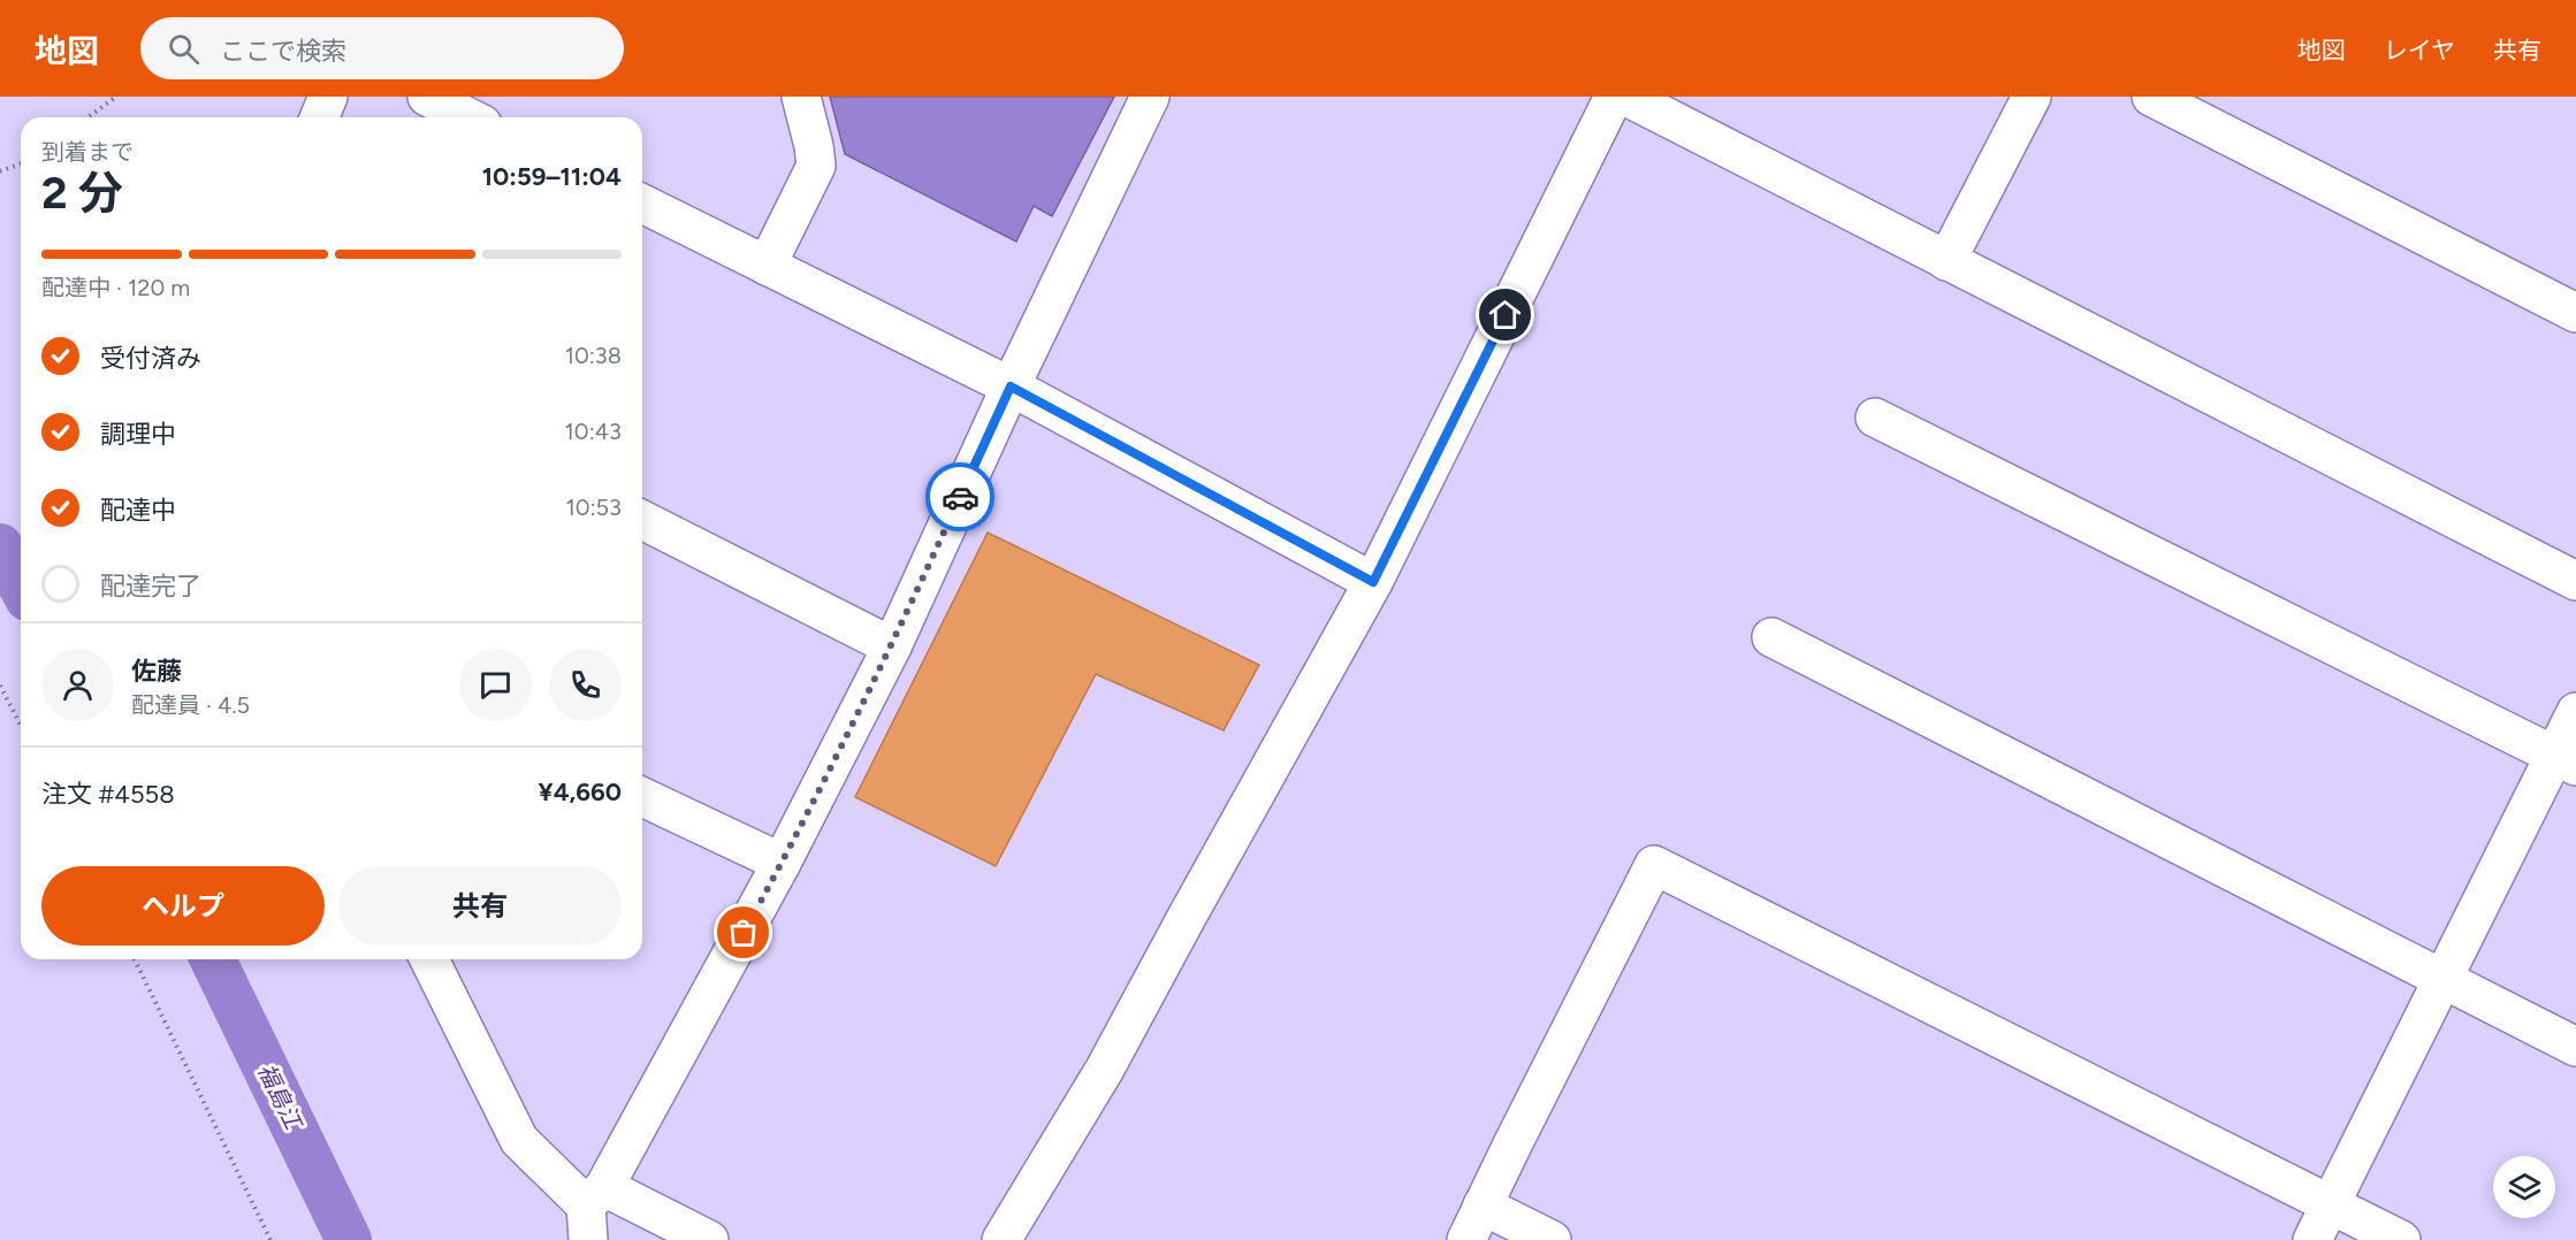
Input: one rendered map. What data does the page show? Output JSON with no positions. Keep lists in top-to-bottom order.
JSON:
{
  "water": ["福島江"],
  "page": {
    "header": "地図",
    "search": "ここで検索",
    "nav": ["地図", "レイヤ", "共有"],
    "heading": ["2 分", "到着まで", "10:59–11:04"],
    "panel": [
      "佐藤",
      "配達員 · 4.5",
      "注文 #4558",
      "¥4,660"
    ],
    "bar": "配達中 · 120 m",
    "list": [
      ["受付済み", "10:38"],
      ["調理中", "10:43"],
      ["配達中", "10:53"],
      "配達完了"
    ],
    "buttons": ["ヘルプ", "共有"]
  }
}
